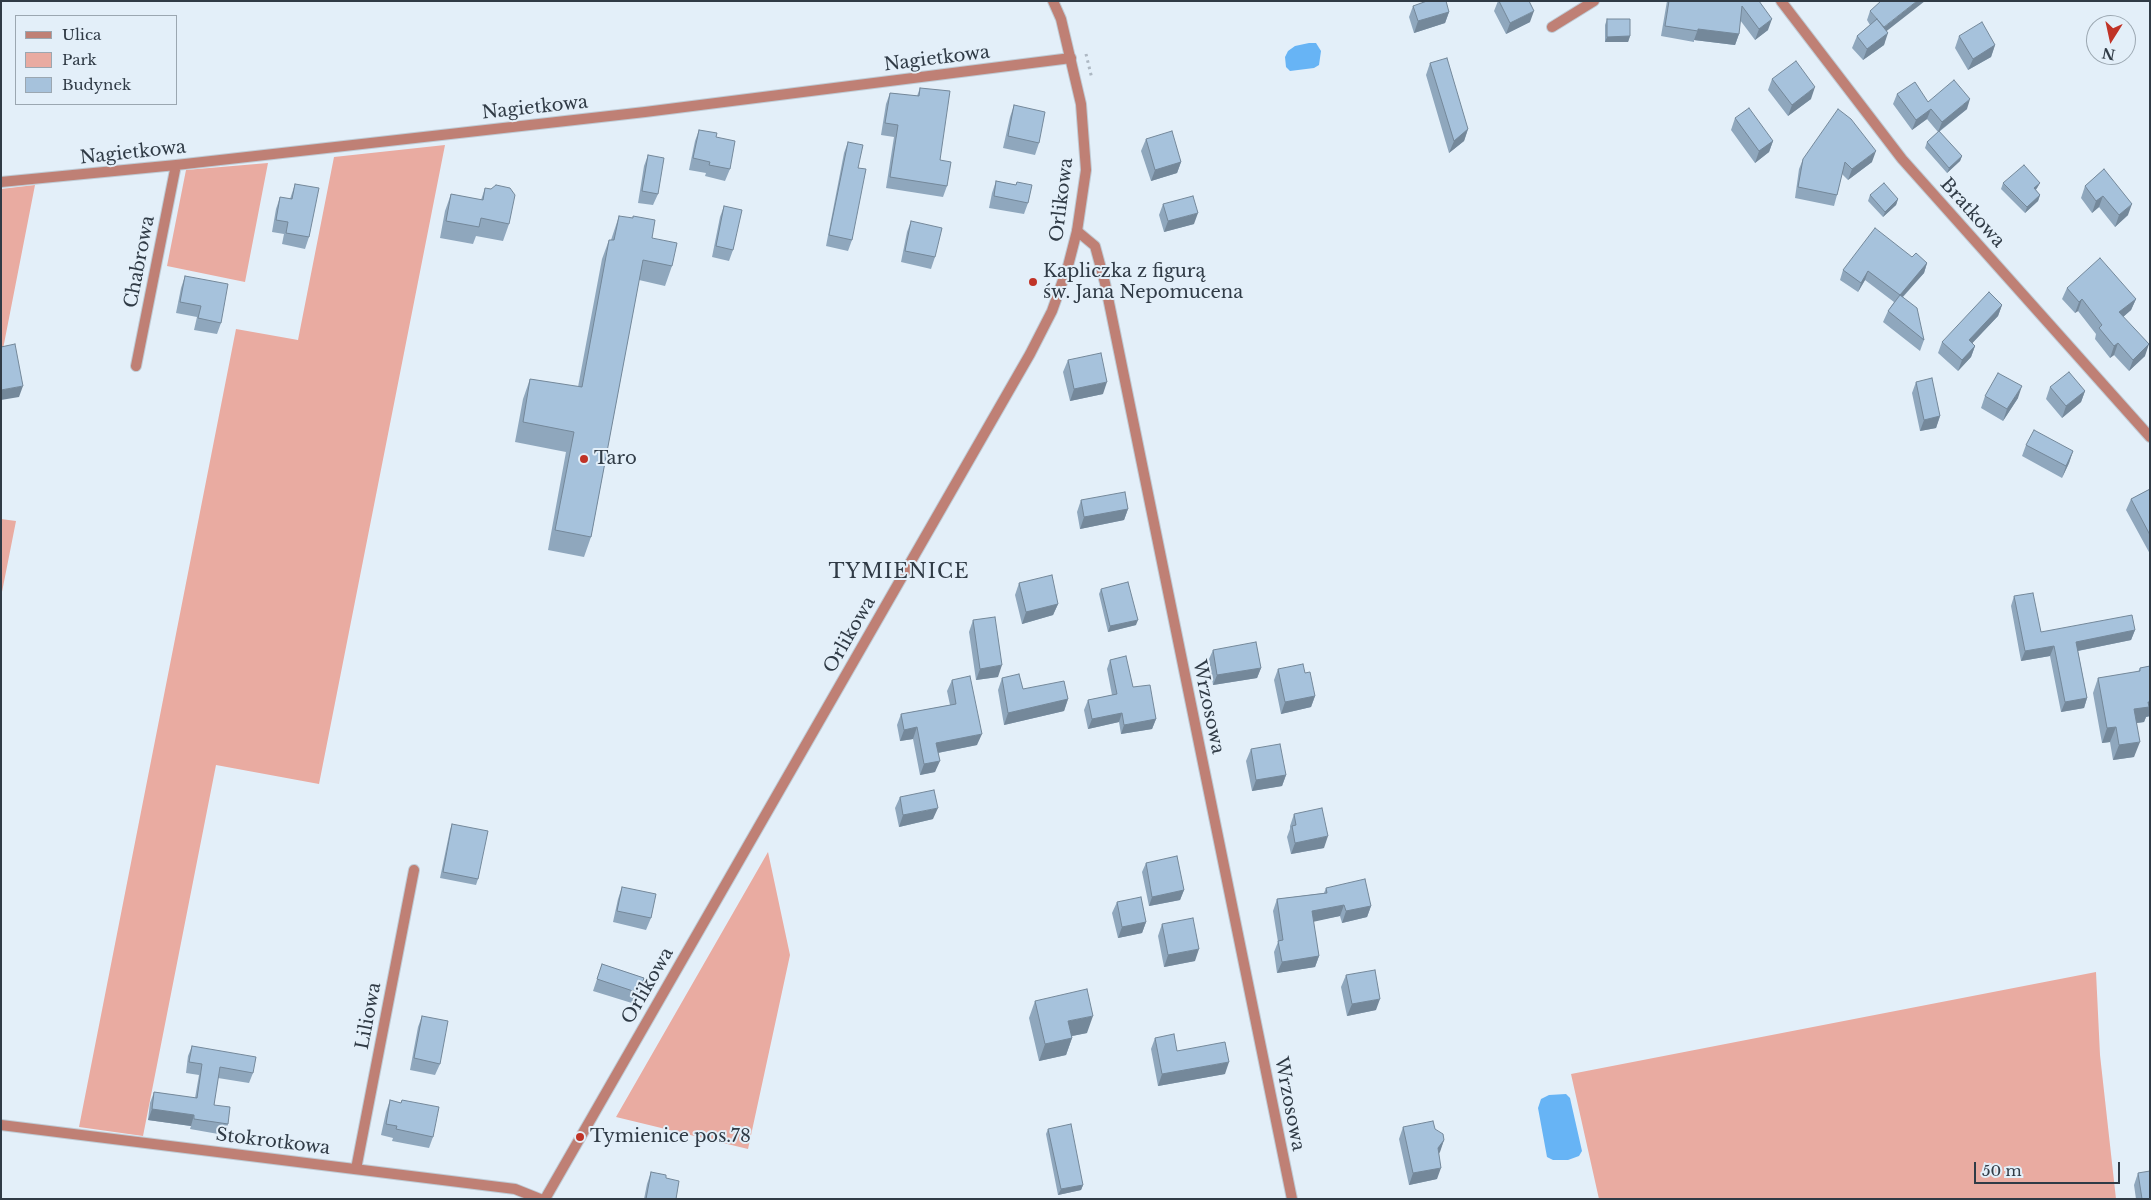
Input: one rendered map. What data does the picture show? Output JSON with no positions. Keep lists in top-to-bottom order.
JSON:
{
  "streets": {
    "street": [
      "Nagietkowa",
      "Orlikowa",
      "Bratkowa",
      "Chabrowa",
      "Wrzosowa",
      "Liliowa",
      "Stokrotkowa"
    ]
  },
  "crossings": [
    ["Nagietkowa", "Orlikowa"],
    ["Nagietkowa", "Chabrowa"],
    ["Orlikowa", "Wrzosowa"],
    ["Liliowa", "Stokrotkowa"]
  ],
  "districts": ["TYMIENICE"],
  "places": ["Kapliczka z figurą św. Jana Nepomucena", "Taro", "Tymienice pos.78"],
  "legend": ["Ulica", "Park", "Budynek"],
  "scale_bar": "50 m",
  "north": "bottom"
}
